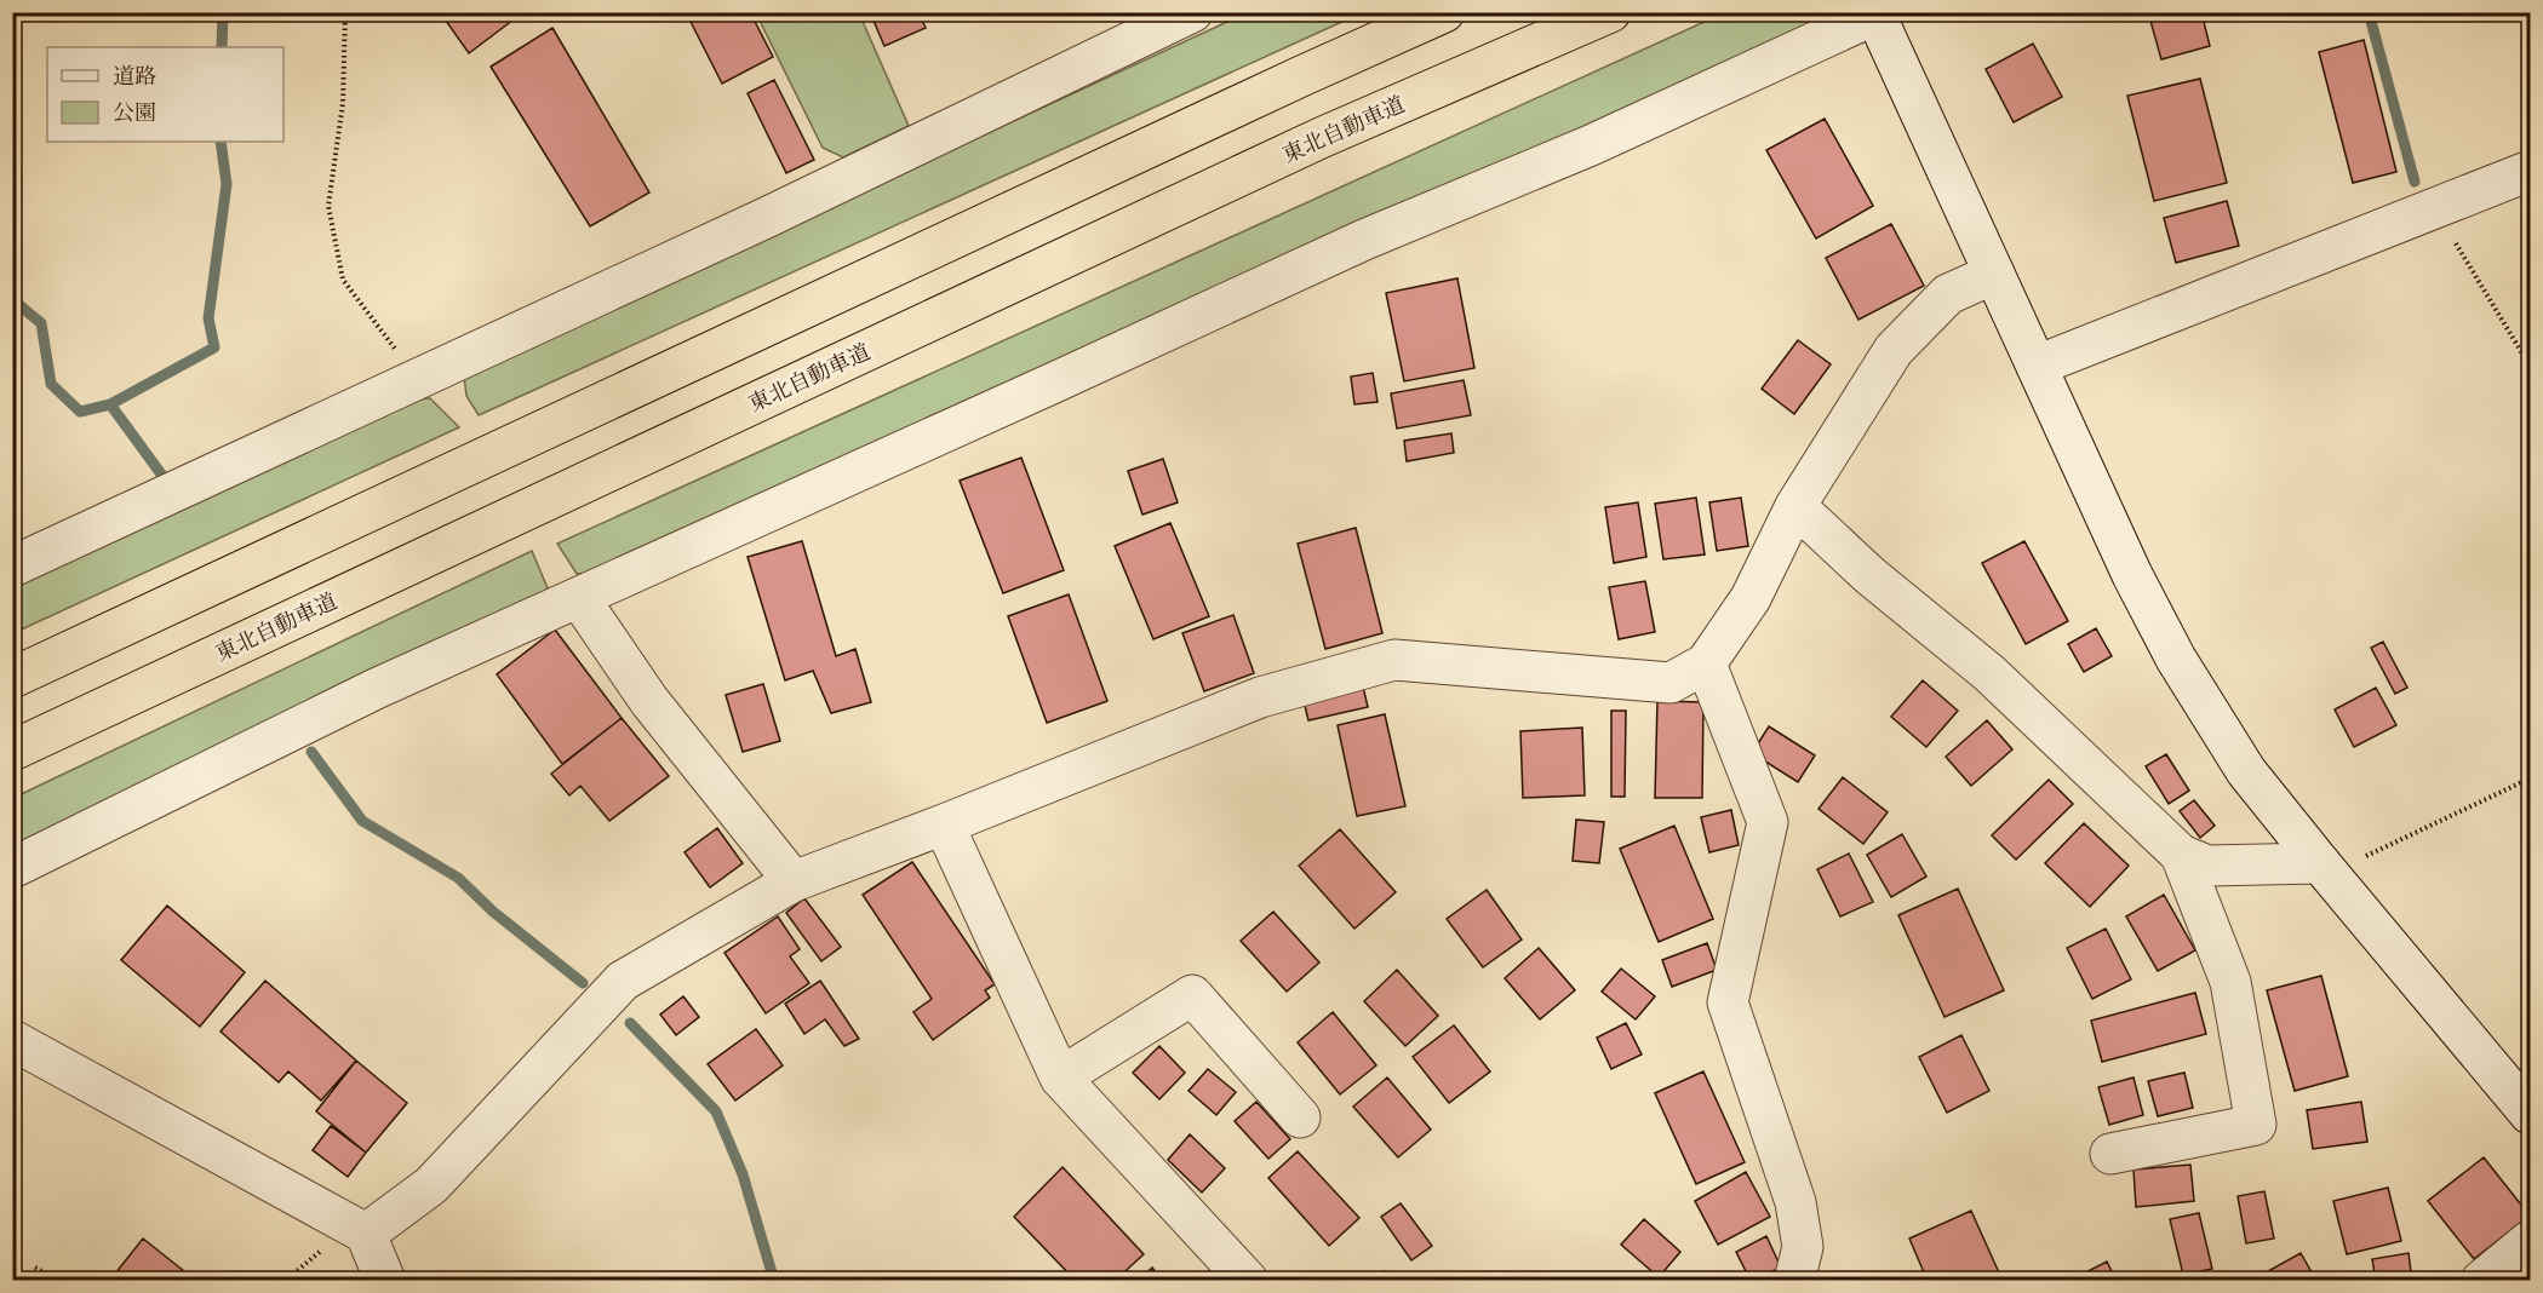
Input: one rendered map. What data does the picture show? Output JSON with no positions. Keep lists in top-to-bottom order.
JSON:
{
  "streets": {
    "highway": ["東北自動車道"]
  },
  "legend": ["道路", "公園"]
}
